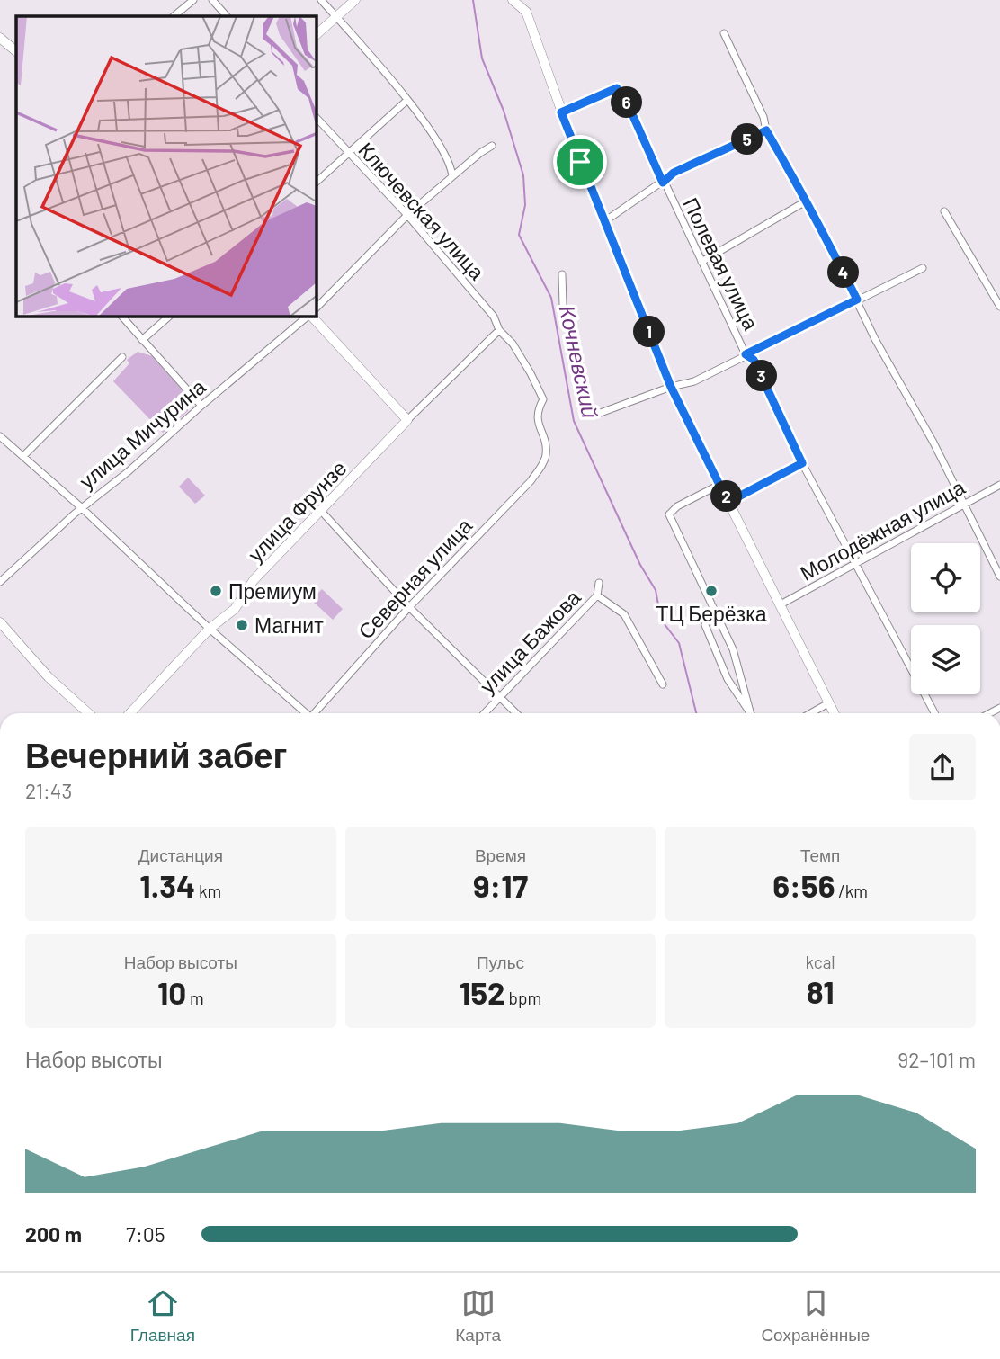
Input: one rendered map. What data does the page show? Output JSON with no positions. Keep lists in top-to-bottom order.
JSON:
{
  "streets": {
    "street": [
      "Ключевская улица",
      "Полевая улица",
      "улица Мичурина",
      "улица Фрунзе",
      "Молодёжная улица",
      "Северная улица",
      "улица Бажова"
    ]
  },
  "crossings": [
    ["Ключевская улица", "улица Фрунзе"],
    ["Ключевская улица", "Северная улица"],
    ["Полевая улица", "Молодёжная улица"]
  ],
  "water": ["Кочневский"],
  "places": ["Премиум", "ТЦ Берёзка", "Магнит"],
  "page": {
    "pins": [
      "6",
      "5",
      "4",
      "1",
      "3",
      "2"
    ],
    "heading": ["Вечерний забег", "21:43"],
    "stats": [
      ["Дистанция", "1.34 km"],
      ["Время", "9:17"],
      ["Темп", "6:56 /km"],
      ["Набор высоты", "10 m"],
      ["Пульс", "152 bpm"],
      ["kcal", "81"]
    ],
    "chart": ["Набор высоты", "92–101 m"],
    "list": [
      {
        "name": "200 m",
        "note": "7:05"
      }
    ],
    "tabs": ["Главная", "Карта", "Сохранённые"]
  }
}
